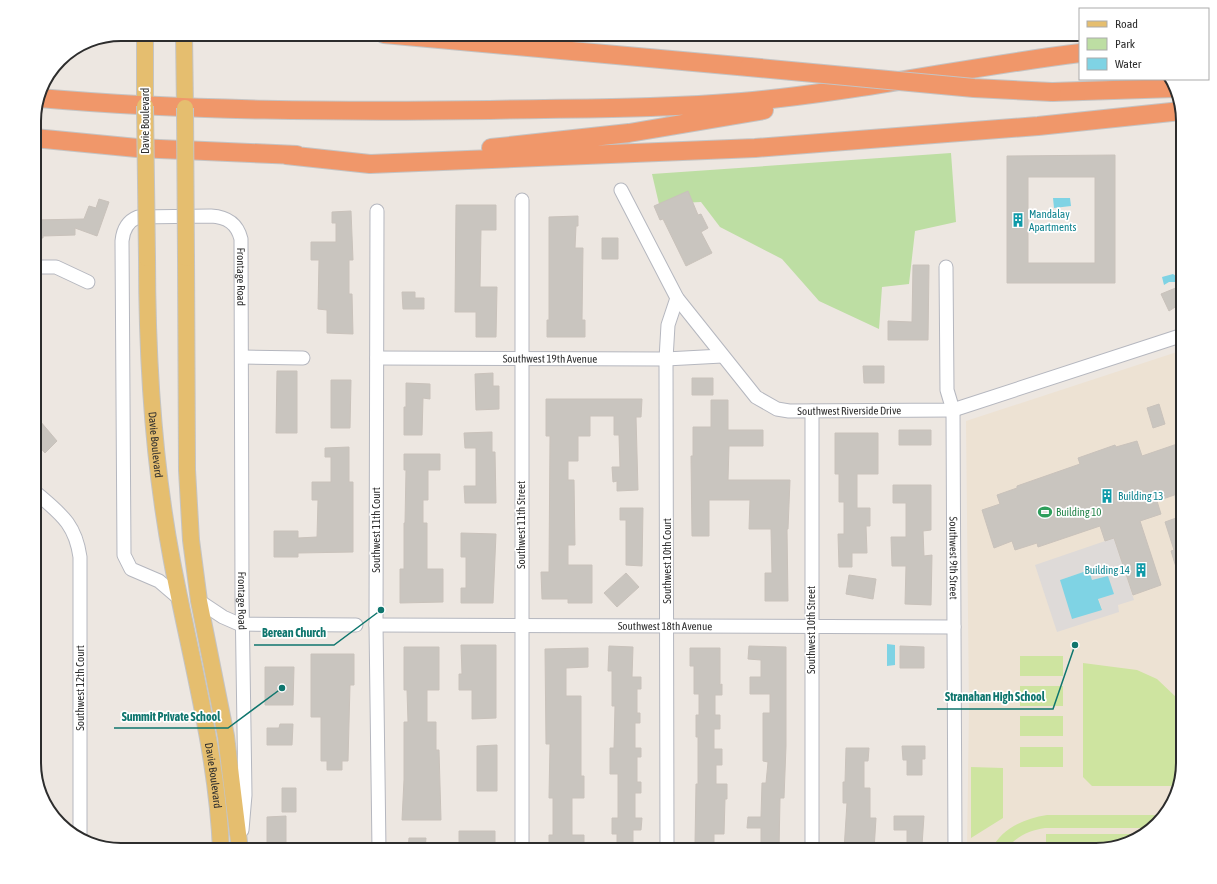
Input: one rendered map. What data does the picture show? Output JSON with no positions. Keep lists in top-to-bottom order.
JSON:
{
  "streets": {
    "main road": ["Davie Boulevard"],
    "street": [
      "Frontage Road",
      "Southwest 19th Avenue",
      "Southwest Riverside Drive",
      "Southwest 11th Street",
      "Southwest 11th Court",
      "Southwest 9th Street",
      "Southwest 10th Court",
      "Southwest 18th Avenue",
      "Southwest 10th Street",
      "Southwest 12th Court"
    ]
  },
  "crossings": [
    ["Davie Boulevard", "Frontage Road"],
    ["Southwest 19th Avenue", "Southwest Riverside Drive"],
    ["Southwest 19th Avenue", "Southwest 11th Street"],
    ["Southwest 19th Avenue", "Southwest 11th Court"],
    ["Southwest 19th Avenue", "Southwest 10th Court"],
    ["Southwest Riverside Drive", "Southwest 9th Street"],
    ["Southwest Riverside Drive", "Southwest 10th Court"],
    ["Southwest Riverside Drive", "Southwest 10th Street"],
    ["Southwest 11th Street", "Southwest 18th Avenue"],
    ["Southwest 11th Court", "Southwest 18th Avenue"],
    ["Southwest 9th Street", "Southwest 18th Avenue"],
    ["Southwest 10th Court", "Southwest 18th Avenue"],
    ["Southwest 18th Avenue", "Southwest 10th Street"]
  ],
  "places": {
    "building": ["Mandalay Apartments", "Building 13", "Building 14"],
    "sports": ["Building 10"],
    "other": ["Berean Church", "Stranahan High School", "Summit Private School"]
  },
  "legend": ["Road", "Park", "Water"]
}
